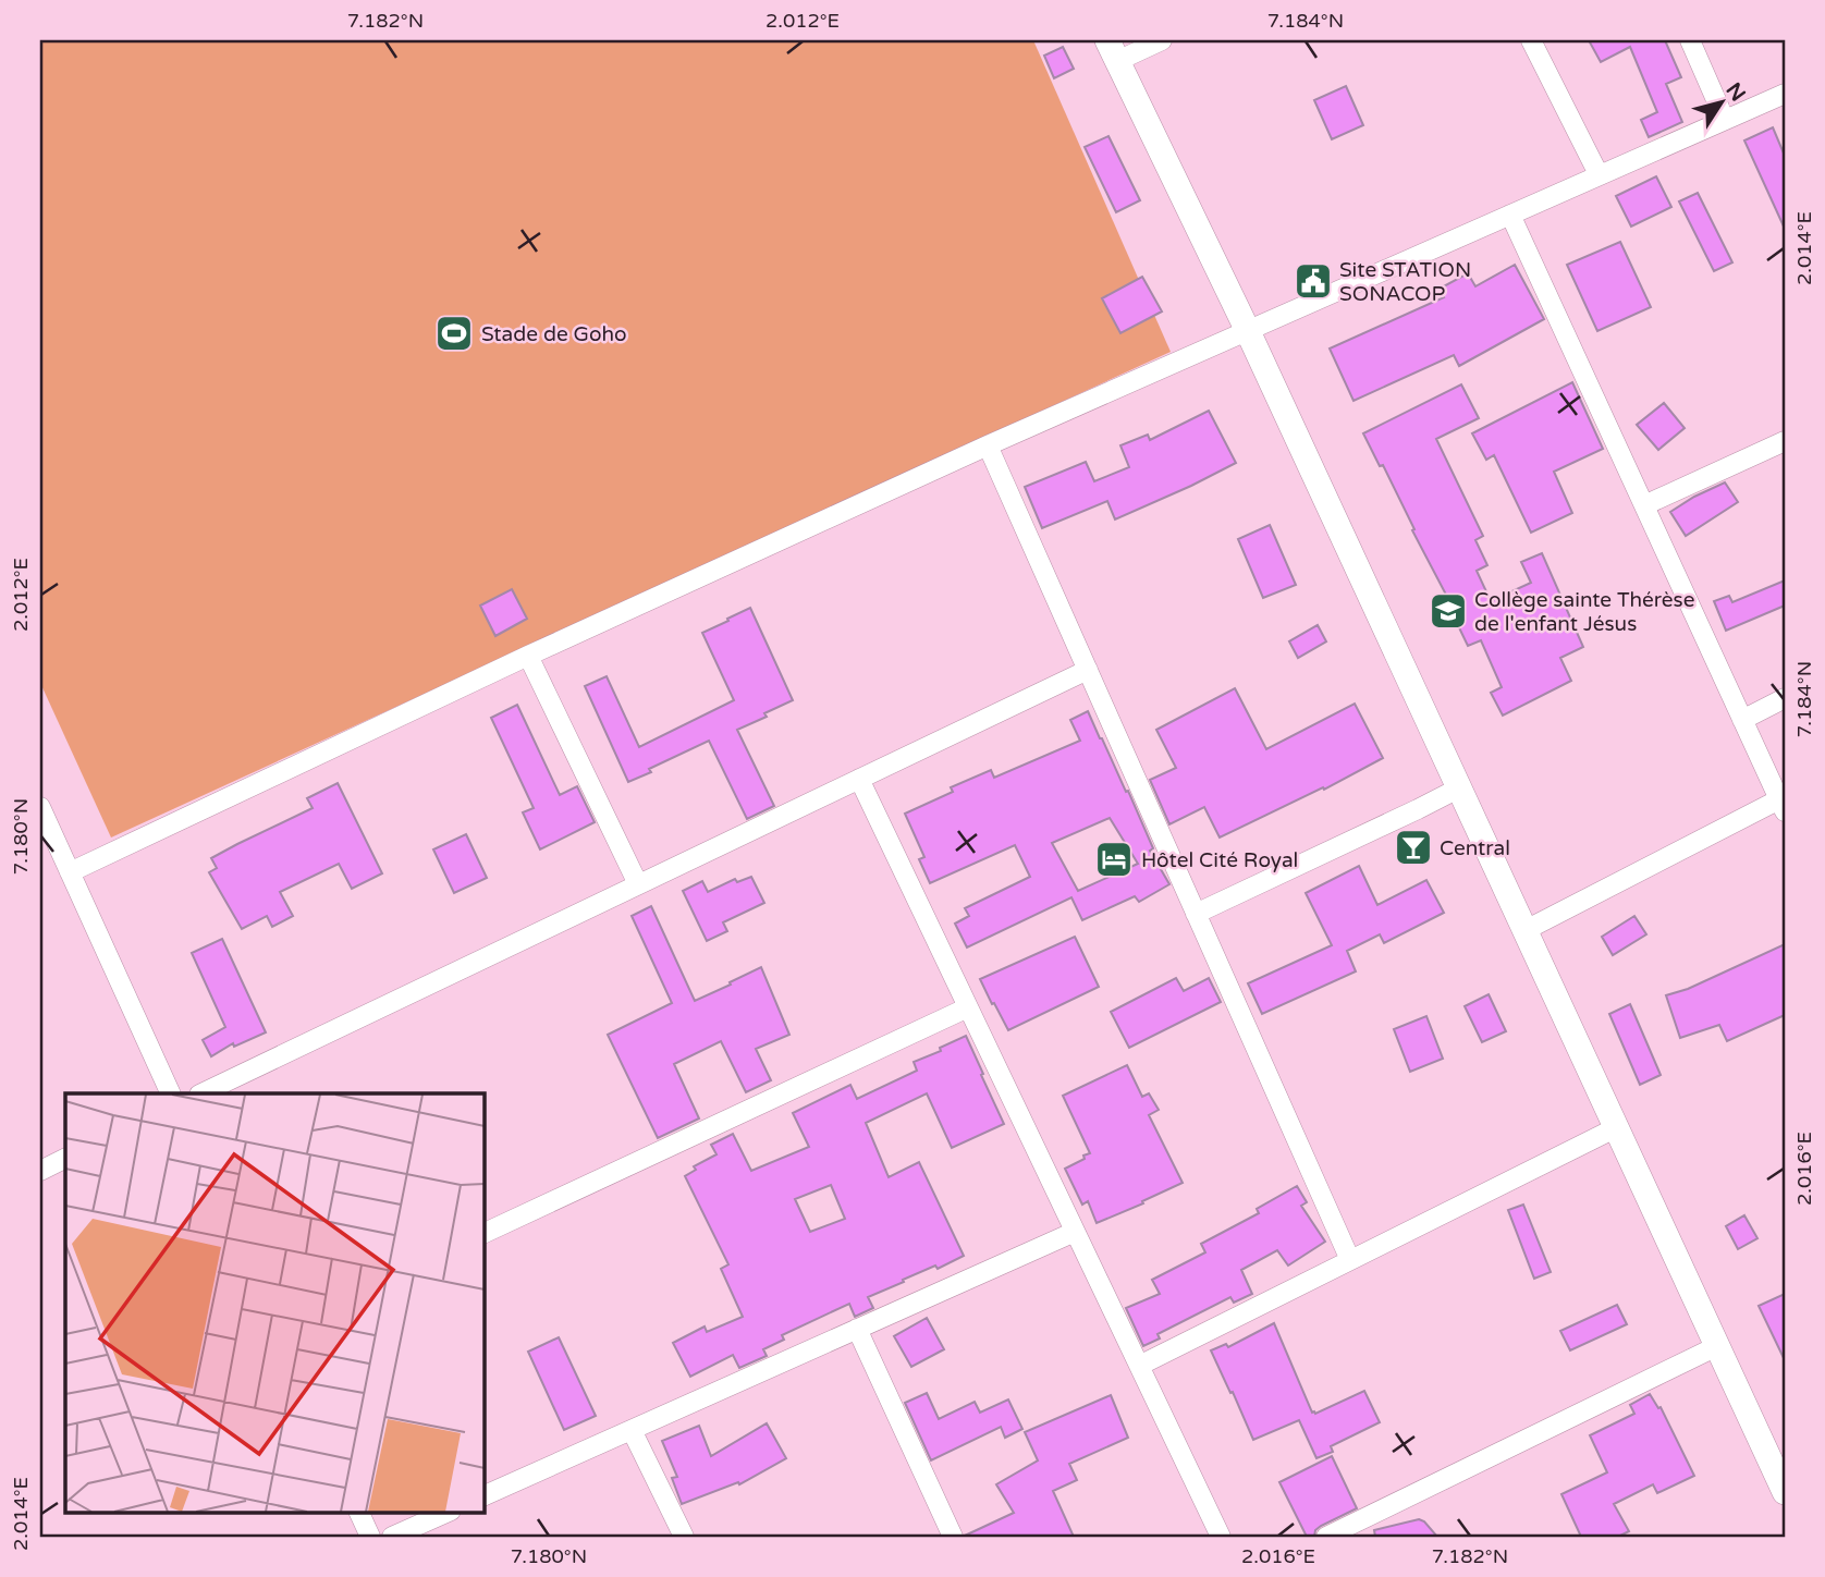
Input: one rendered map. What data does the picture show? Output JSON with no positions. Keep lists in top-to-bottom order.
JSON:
{
  "places": {
    "public building": ["Site STATION SONACOP"],
    "sports": ["Stade de Goho"],
    "school or university": ["Collège sainte Thérèse de l'enfant Jésus"],
    "bar": ["Central"],
    "hotel": ["Hôtel Cité Royal"]
  },
  "north": "top right",
  "coordinates": [
    "7.182°N",
    "2.012°E",
    "7.184°N",
    "2.014°E",
    "7.180°N",
    "2.016°E"
  ]
}
